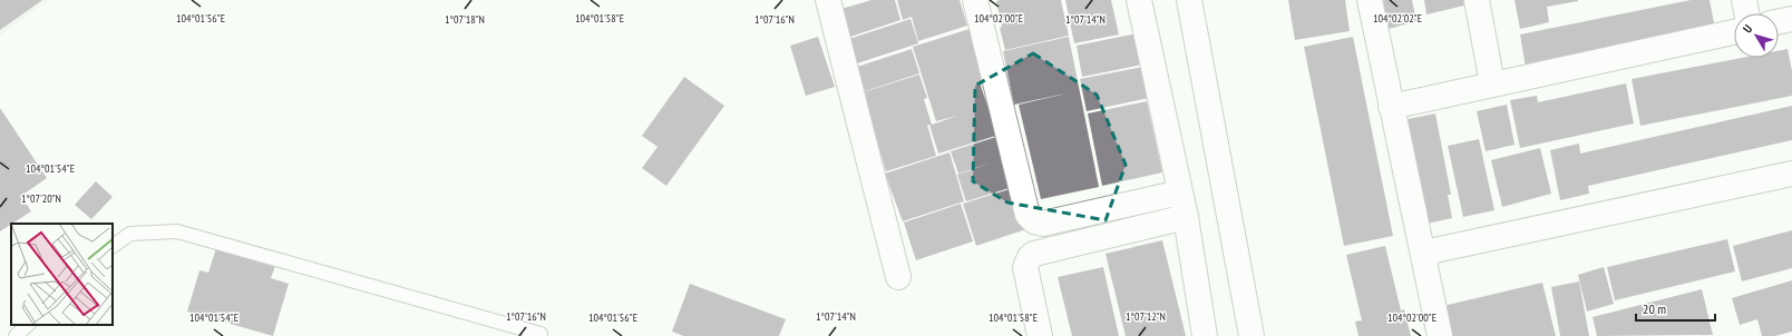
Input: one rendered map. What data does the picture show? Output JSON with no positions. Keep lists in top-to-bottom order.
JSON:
{
  "scale_bar": "20 m",
  "north": "top left",
  "coordinates": [
    "104°01'56\"E",
    "104°01'58\"E",
    "104°02'02\"E",
    "104°02'00\"E",
    "1°07'18\"N",
    "1°07'16\"N",
    "1°07'14\"N",
    "104°01'54\"E",
    "1°07'20\"N",
    "1°07'12\"N"
  ]
}
